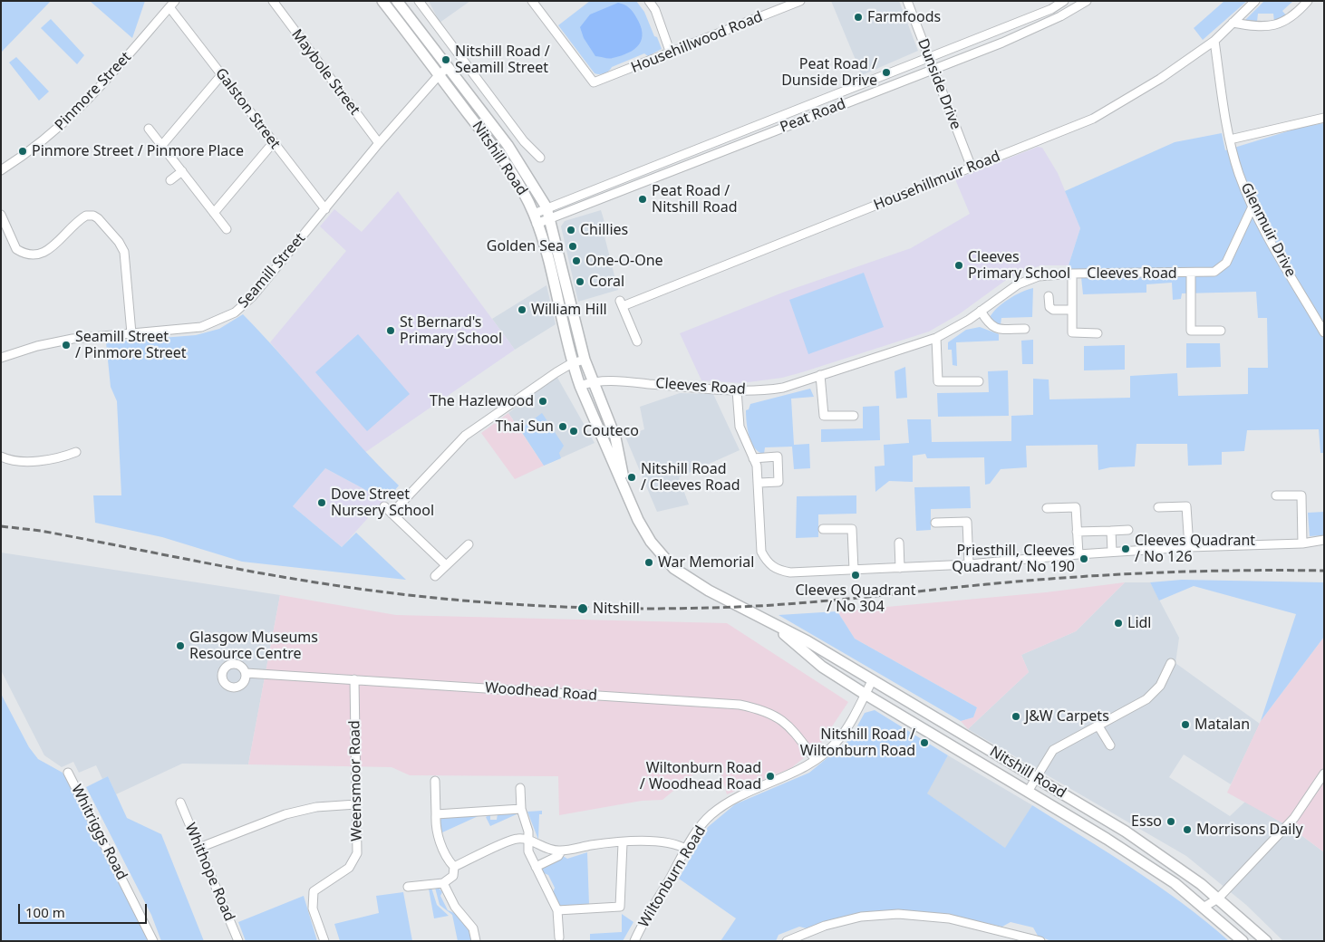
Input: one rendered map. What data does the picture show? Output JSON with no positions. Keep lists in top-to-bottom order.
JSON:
{
  "streets": {
    "main road": ["Nitshill Road"],
    "street": [
      "Househillwood Road",
      "Maybole Street",
      "Dunside Drive",
      "Pinmore Street",
      "Galston Street",
      "Peat Road",
      "Househillmuir Road",
      "Glenmuir Drive",
      "Seamill Street",
      "Cleeves Road",
      "Woodhead Road",
      "Weensmoor Road",
      "Whitriggs Road",
      "Whithope Road",
      "Wiltonburn Road"
    ]
  },
  "crossings": [
    ["Maybole Street", "Seamill Street"],
    ["Dunside Drive", "Peat Road"],
    ["Dunside Drive", "Househillmuir Road"],
    ["Pinmore Street", "Galston Street"],
    ["Galston Street", "Seamill Street"],
    ["Peat Road", "Nitshill Road"],
    ["Nitshill Road", "Seamill Street"],
    ["Nitshill Road", "Cleeves Road"],
    ["Nitshill Road", "Wiltonburn Road"],
    ["Househillmuir Road", "Glenmuir Drive"],
    ["Glenmuir Drive", "Cleeves Road"],
    ["Woodhead Road", "Weensmoor Road"],
    ["Woodhead Road", "Wiltonburn Road"]
  ],
  "places": [
    "Farmfoods",
    "Nitshill Road / Seamill Street",
    "Peat Road / Dunside Drive",
    "Pinmore Street / Pinmore Place",
    "Peat Road / Nitshill Road",
    "Chillies",
    "Golden Sea",
    "One-O-One",
    "Cleeves Primary School",
    "Coral",
    "William Hill",
    "St Bernard's Primary School",
    "Seamill Street / Pinmore Street",
    "The Hazlewood",
    "Thai Sun",
    "Couteco",
    "Nitshill Road / Cleeves Road",
    "Dove Street Nursery School",
    "Cleeves Quadrant / No 126",
    "Priesthill, Cleeves Quadrant/ No 190",
    "War Memorial",
    "Cleeves Quadrant / No 304",
    "Nitshill",
    "Lidl",
    "Glasgow Museums Resource Centre",
    "J&W Carpets",
    "Matalan",
    "Nitshill Road / Wiltonburn Road",
    "Wiltonburn Road / Woodhead Road",
    "Esso",
    "Morrisons Daily"
  ],
  "scale_bar": "100 m"
}
